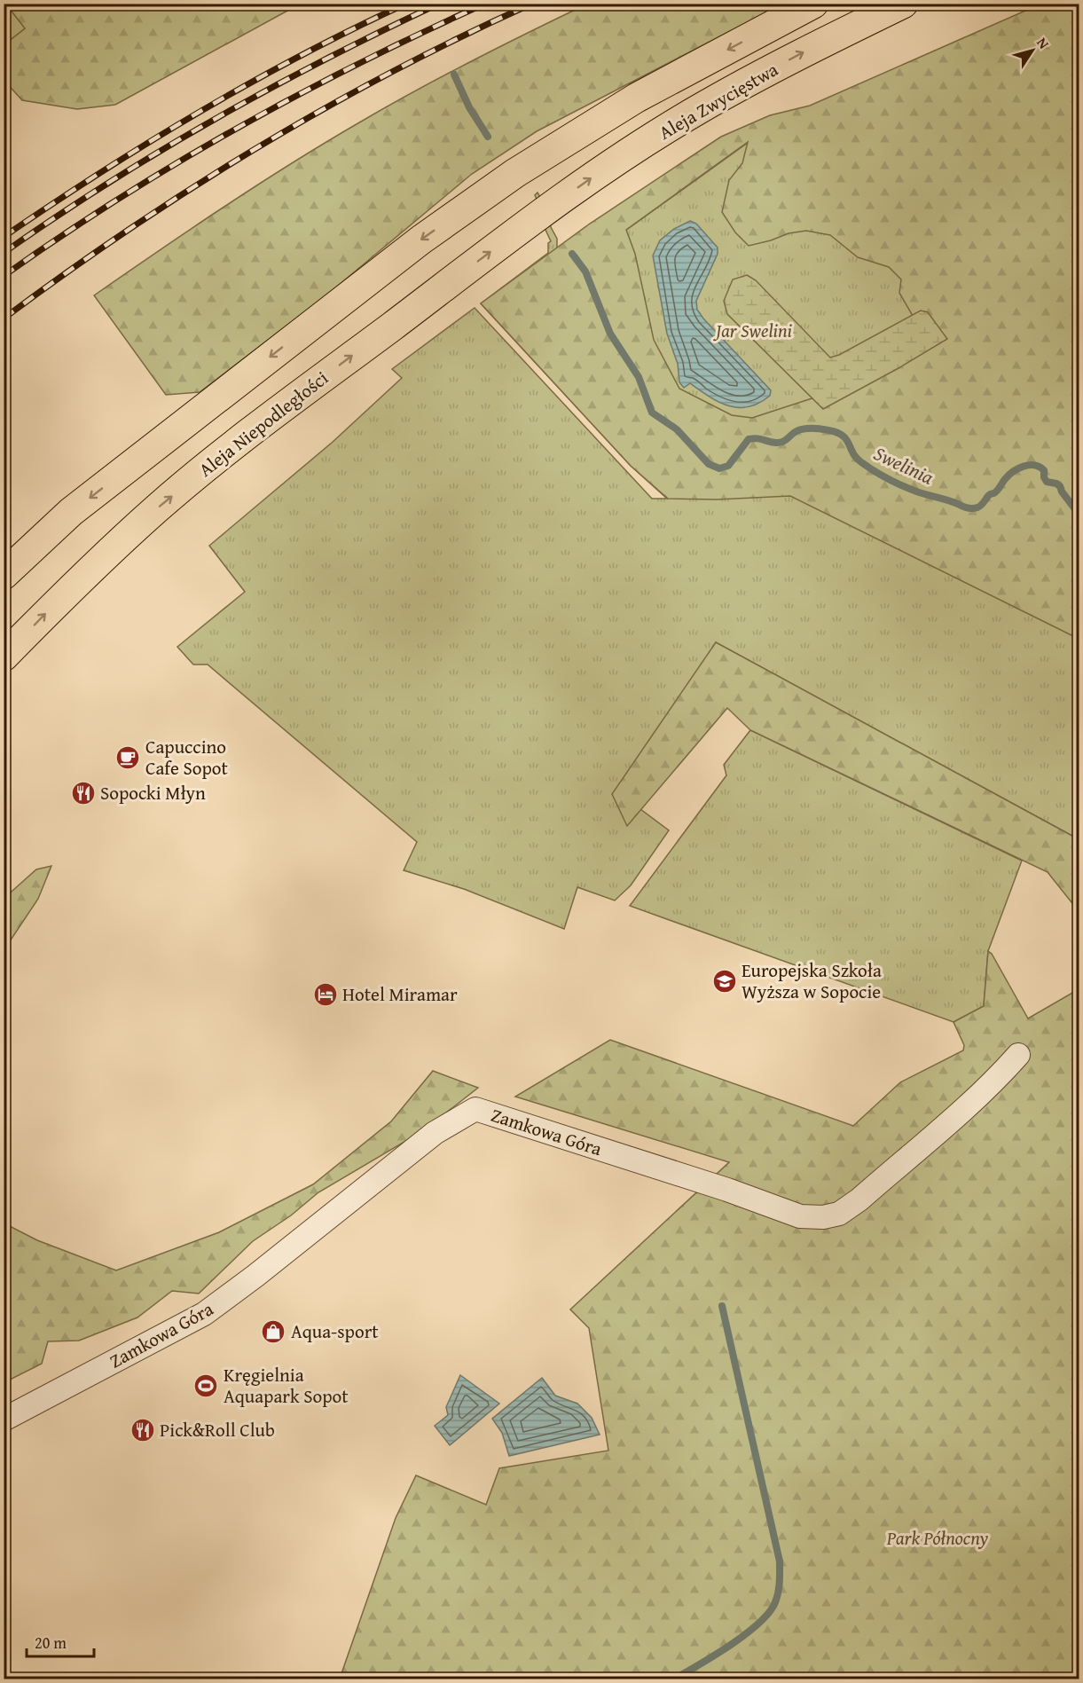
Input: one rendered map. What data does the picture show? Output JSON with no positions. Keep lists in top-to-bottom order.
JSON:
{
  "streets": {
    "main road": ["Aleja Zwycięstwa", "Aleja Niepodległości"],
    "street": ["Zamkowa Góra"]
  },
  "crossings": [
    ["Aleja Zwycięstwa", "Aleja Niepodległości"]
  ],
  "one_way": ["Aleja Niepodległości"],
  "water": ["Swelinia"],
  "parks": ["Jar Swelini", "Park Północny"],
  "places": {
    "cafe": ["Capuccino Cafe Sopot"],
    "restaurant": ["Sopocki Młyn", "Pick&Roll Club"],
    "school or university": ["Europejska Szkoła Wyższa w Sopocie"],
    "hotel": ["Hotel Miramar"],
    "shop": ["Aqua-sport"],
    "sports": ["Kręgielnia Aquapark Sopot"]
  },
  "scale_bar": "20 m",
  "north": "top right"
}
